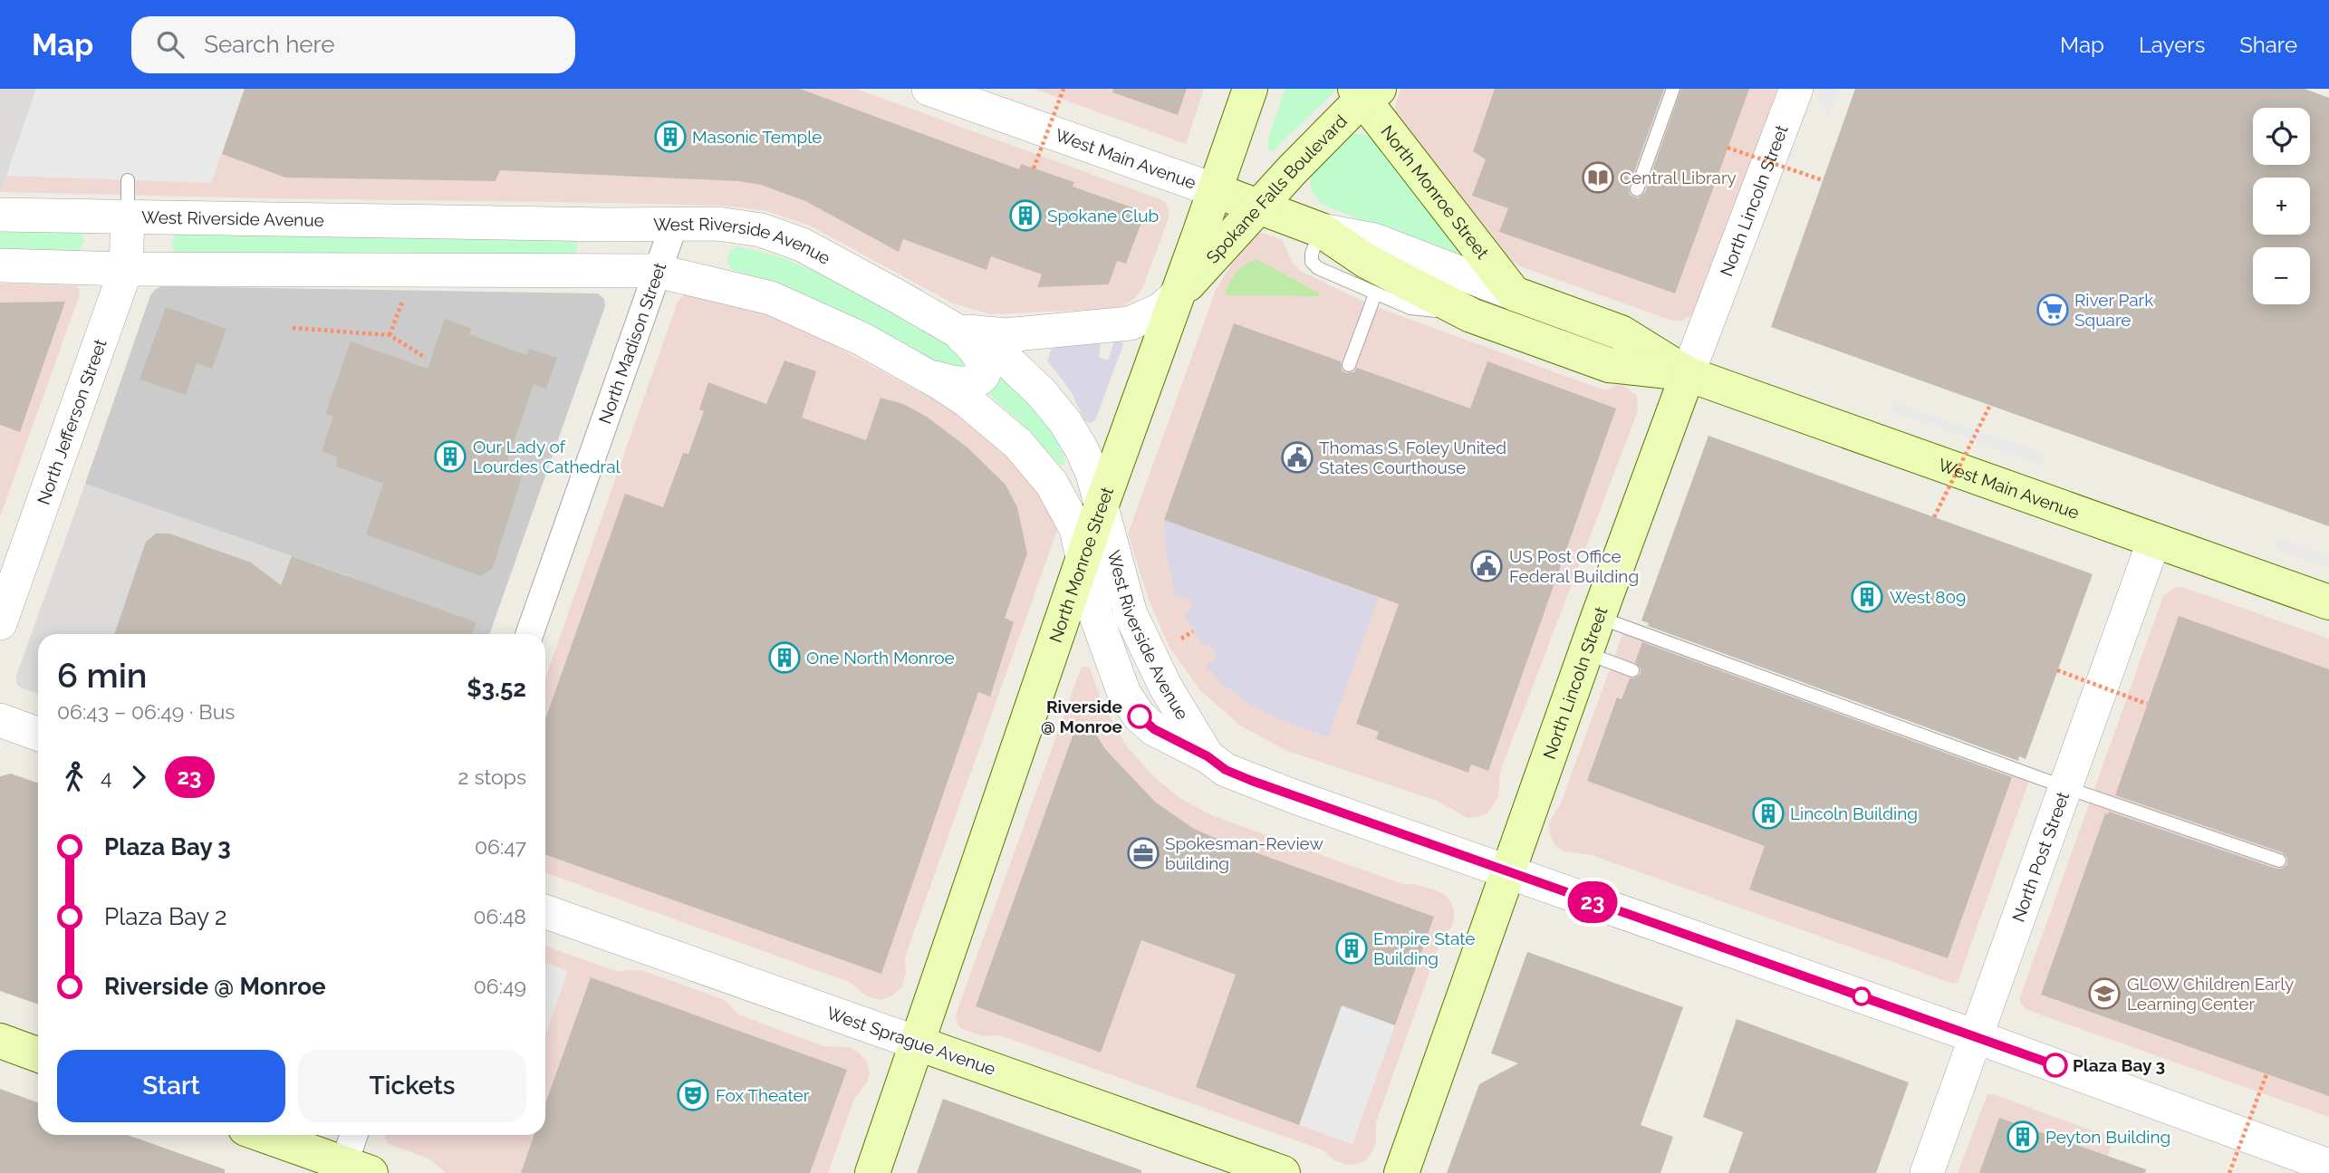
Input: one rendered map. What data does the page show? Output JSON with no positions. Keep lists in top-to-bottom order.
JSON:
{
  "streets": {
    "main road": [
      "West Main Avenue",
      "Spokane Falls Boulevard",
      "North Monroe Street",
      "North Lincoln Street",
      "West Sprague Avenue"
    ],
    "street": [
      "West Riverside Avenue",
      "North Madison Street",
      "North Jefferson Street",
      "North Post Street"
    ]
  },
  "crossings": [
    ["West Main Avenue", "Spokane Falls Boulevard"],
    ["West Main Avenue", "North Monroe Street"],
    ["West Main Avenue", "North Lincoln Street"],
    ["West Main Avenue", "North Post Street"],
    ["Spokane Falls Boulevard", "North Monroe Street"],
    ["North Monroe Street", "West Riverside Avenue"],
    ["North Monroe Street", "West Sprague Avenue"],
    ["North Lincoln Street", "West Riverside Avenue"],
    ["West Riverside Avenue", "North Madison Street"],
    ["West Riverside Avenue", "North Jefferson Street"],
    ["West Riverside Avenue", "North Post Street"]
  ],
  "places": {
    "building": [
      "Masonic Temple",
      "Spokane Club",
      "Our Lady of Lourdes Cathedral",
      "West 809",
      "One North Monroe",
      "Lincoln Building",
      "Empire State Building",
      "Peyton Building"
    ],
    "library": ["Central Library"],
    "supermarket": ["River Park Square"],
    "public building": ["Thomas S. Foley United States Courthouse", "US Post Office Federal Building"],
    "other": ["Riverside @ Monroe", "Plaza Bay 3"],
    "office": ["Spokesman-Review building"],
    "school or university": ["GLOW Children Early Learning Center"],
    "theatre": ["Fox Theater"]
  },
  "lines": ["bus line 23"],
  "page": {
    "header": "Map",
    "search": "Search here",
    "nav": ["Map", "Layers", "Share"],
    "on_map": "23",
    "map_buttons": ["+", "−"],
    "heading": ["6 min", "06:43 – 06:49 · Bus", "$3.52"],
    "legs": ["4", "23", "2 stops"],
    "list": [
      {
        "name": "Plaza Bay 3",
        "value": "06:47"
      },
      {
        "name": "Plaza Bay 2",
        "value": "06:48"
      },
      {
        "name": "Riverside @ Monroe",
        "value": "06:49"
      }
    ],
    "buttons": ["Start", "Tickets"]
  }
}
